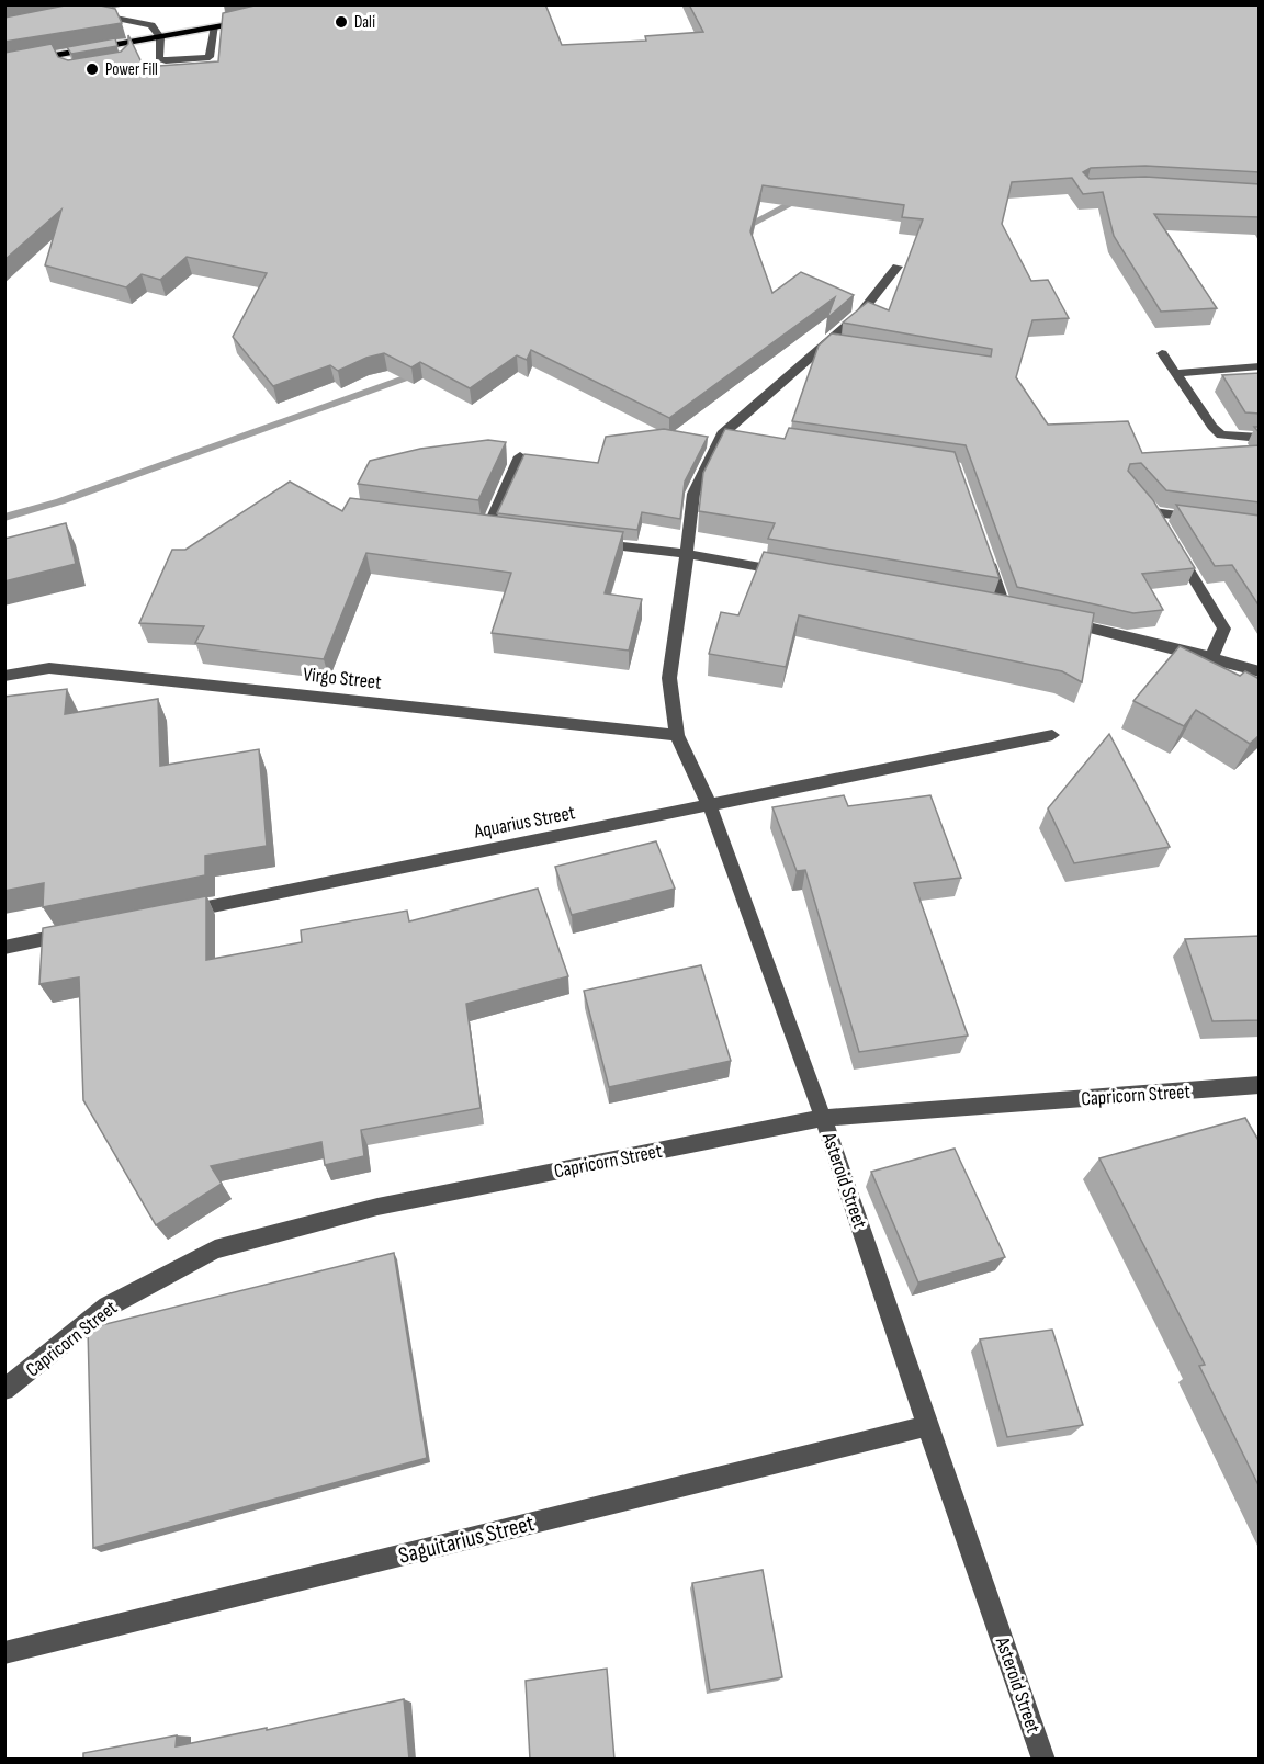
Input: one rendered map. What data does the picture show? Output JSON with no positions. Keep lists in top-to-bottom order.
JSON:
{
  "streets": {
    "street": [
      "Virgo Street",
      "Aquarius Street",
      "Capricorn Street",
      "Asteroid Street",
      "Saguitarius Street"
    ]
  },
  "crossings": [
    ["Virgo Street", "Asteroid Street"],
    ["Aquarius Street", "Asteroid Street"],
    ["Capricorn Street", "Asteroid Street"],
    ["Asteroid Street", "Saguitarius Street"]
  ],
  "places": ["Dali", "Power Fill"]
}
